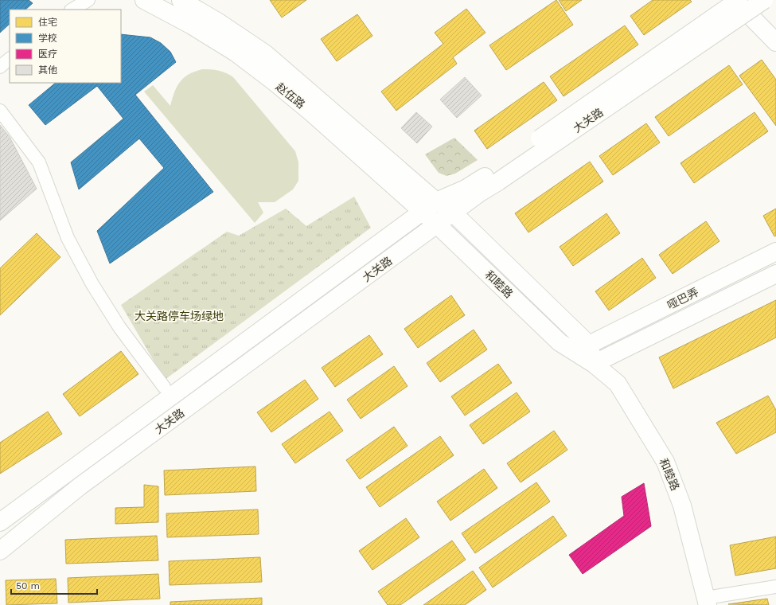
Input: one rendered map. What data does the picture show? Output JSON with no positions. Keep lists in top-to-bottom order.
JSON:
{
  "streets": {
    "main road": [
      "赵伍路",
      "大关路",
      "和睦路",
      "哑巴弄"
    ]
  },
  "crossings": [
    ["赵伍路", "大关路"],
    ["赵伍路", "和睦路"],
    ["大关路", "和睦路"],
    ["和睦路", "哑巴弄"]
  ],
  "parks": ["大关路停车场绿地"],
  "legend": [
    "住宅",
    "学校",
    "医疗",
    "其他"
  ],
  "scale_bar": "50 m"
}
